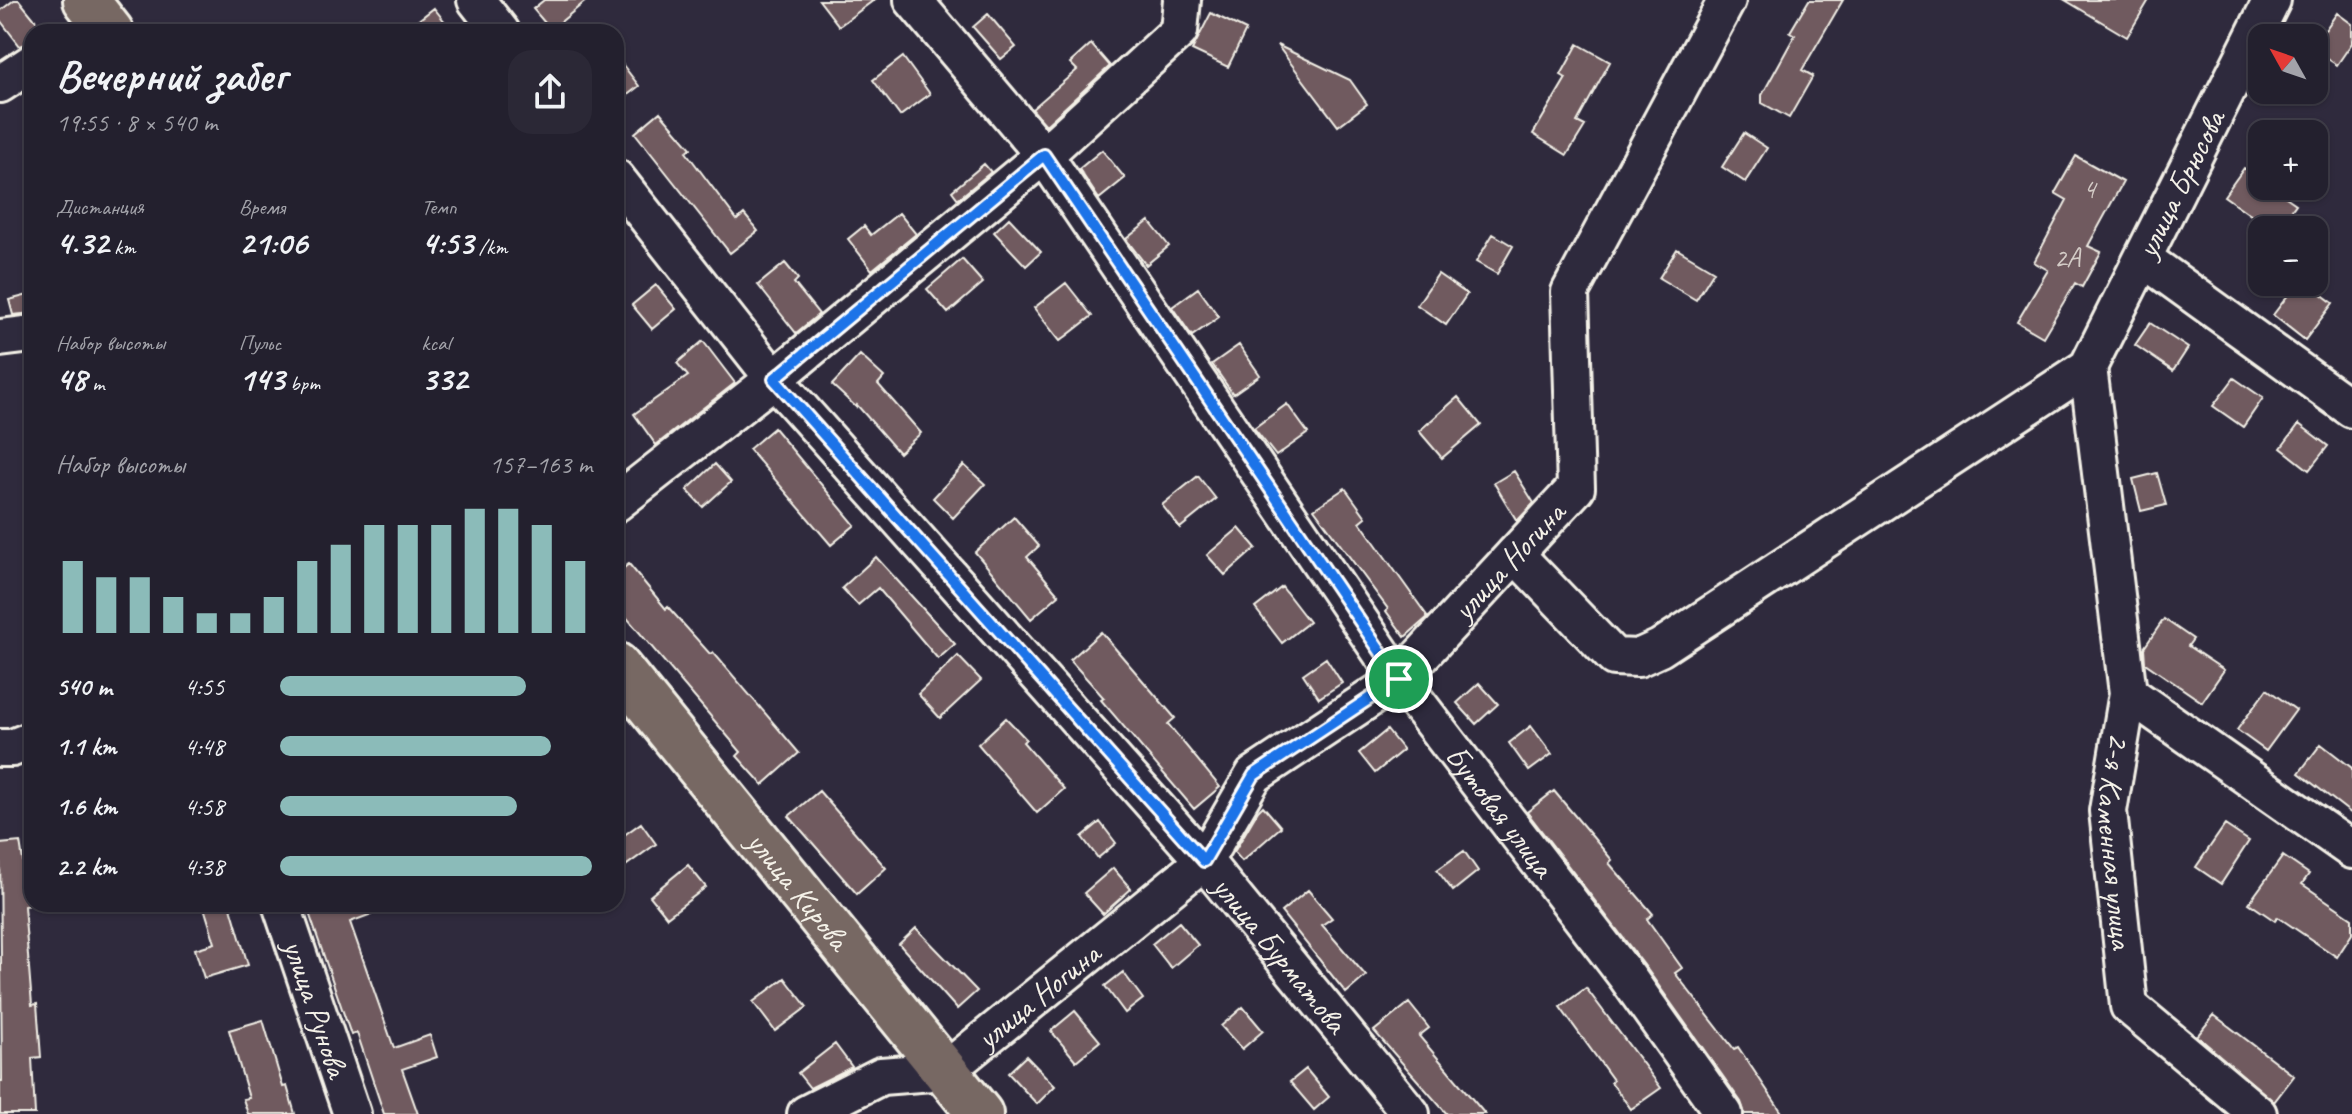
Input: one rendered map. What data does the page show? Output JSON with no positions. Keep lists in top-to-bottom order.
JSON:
{
  "streets": {
    "main road": ["улица Кирова"],
    "street": [
      "улица Брюсова",
      "улица Ногина",
      "Бутовая улица",
      "2-я Каменная улица",
      "улица Бурматова",
      "улица Рунова"
    ]
  },
  "crossings": [
    ["улица Брюсова", "2-я Каменная улица"],
    ["улица Ногина", "Бутовая улица"],
    ["улица Ногина", "улица Кирова"],
    ["улица Ногина", "улица Бурматова"]
  ],
  "house_numbers": ["4", "2А"],
  "north": "top left",
  "page": {
    "map_buttons": ["+", "−"],
    "heading": ["Вечерний забег", "19:55 · 8 × 540 m"],
    "stats": [
      ["Дистанция", "4.32 km"],
      ["Время", "21:06"],
      ["Темп", "4:53 /km"],
      ["Набор высоты", "48 m"],
      ["Пульс", "143 bpm"],
      ["kcal", "332"]
    ],
    "chart": ["Набор высоты", "157–163 m"],
    "list": [
      {
        "name": "540 m",
        "note": "4:55"
      },
      {
        "name": "1.1 km",
        "note": "4:48"
      },
      {
        "name": "1.6 km",
        "note": "4:58"
      },
      {
        "name": "2.2 km",
        "note": "4:38"
      }
    ]
  }
}
